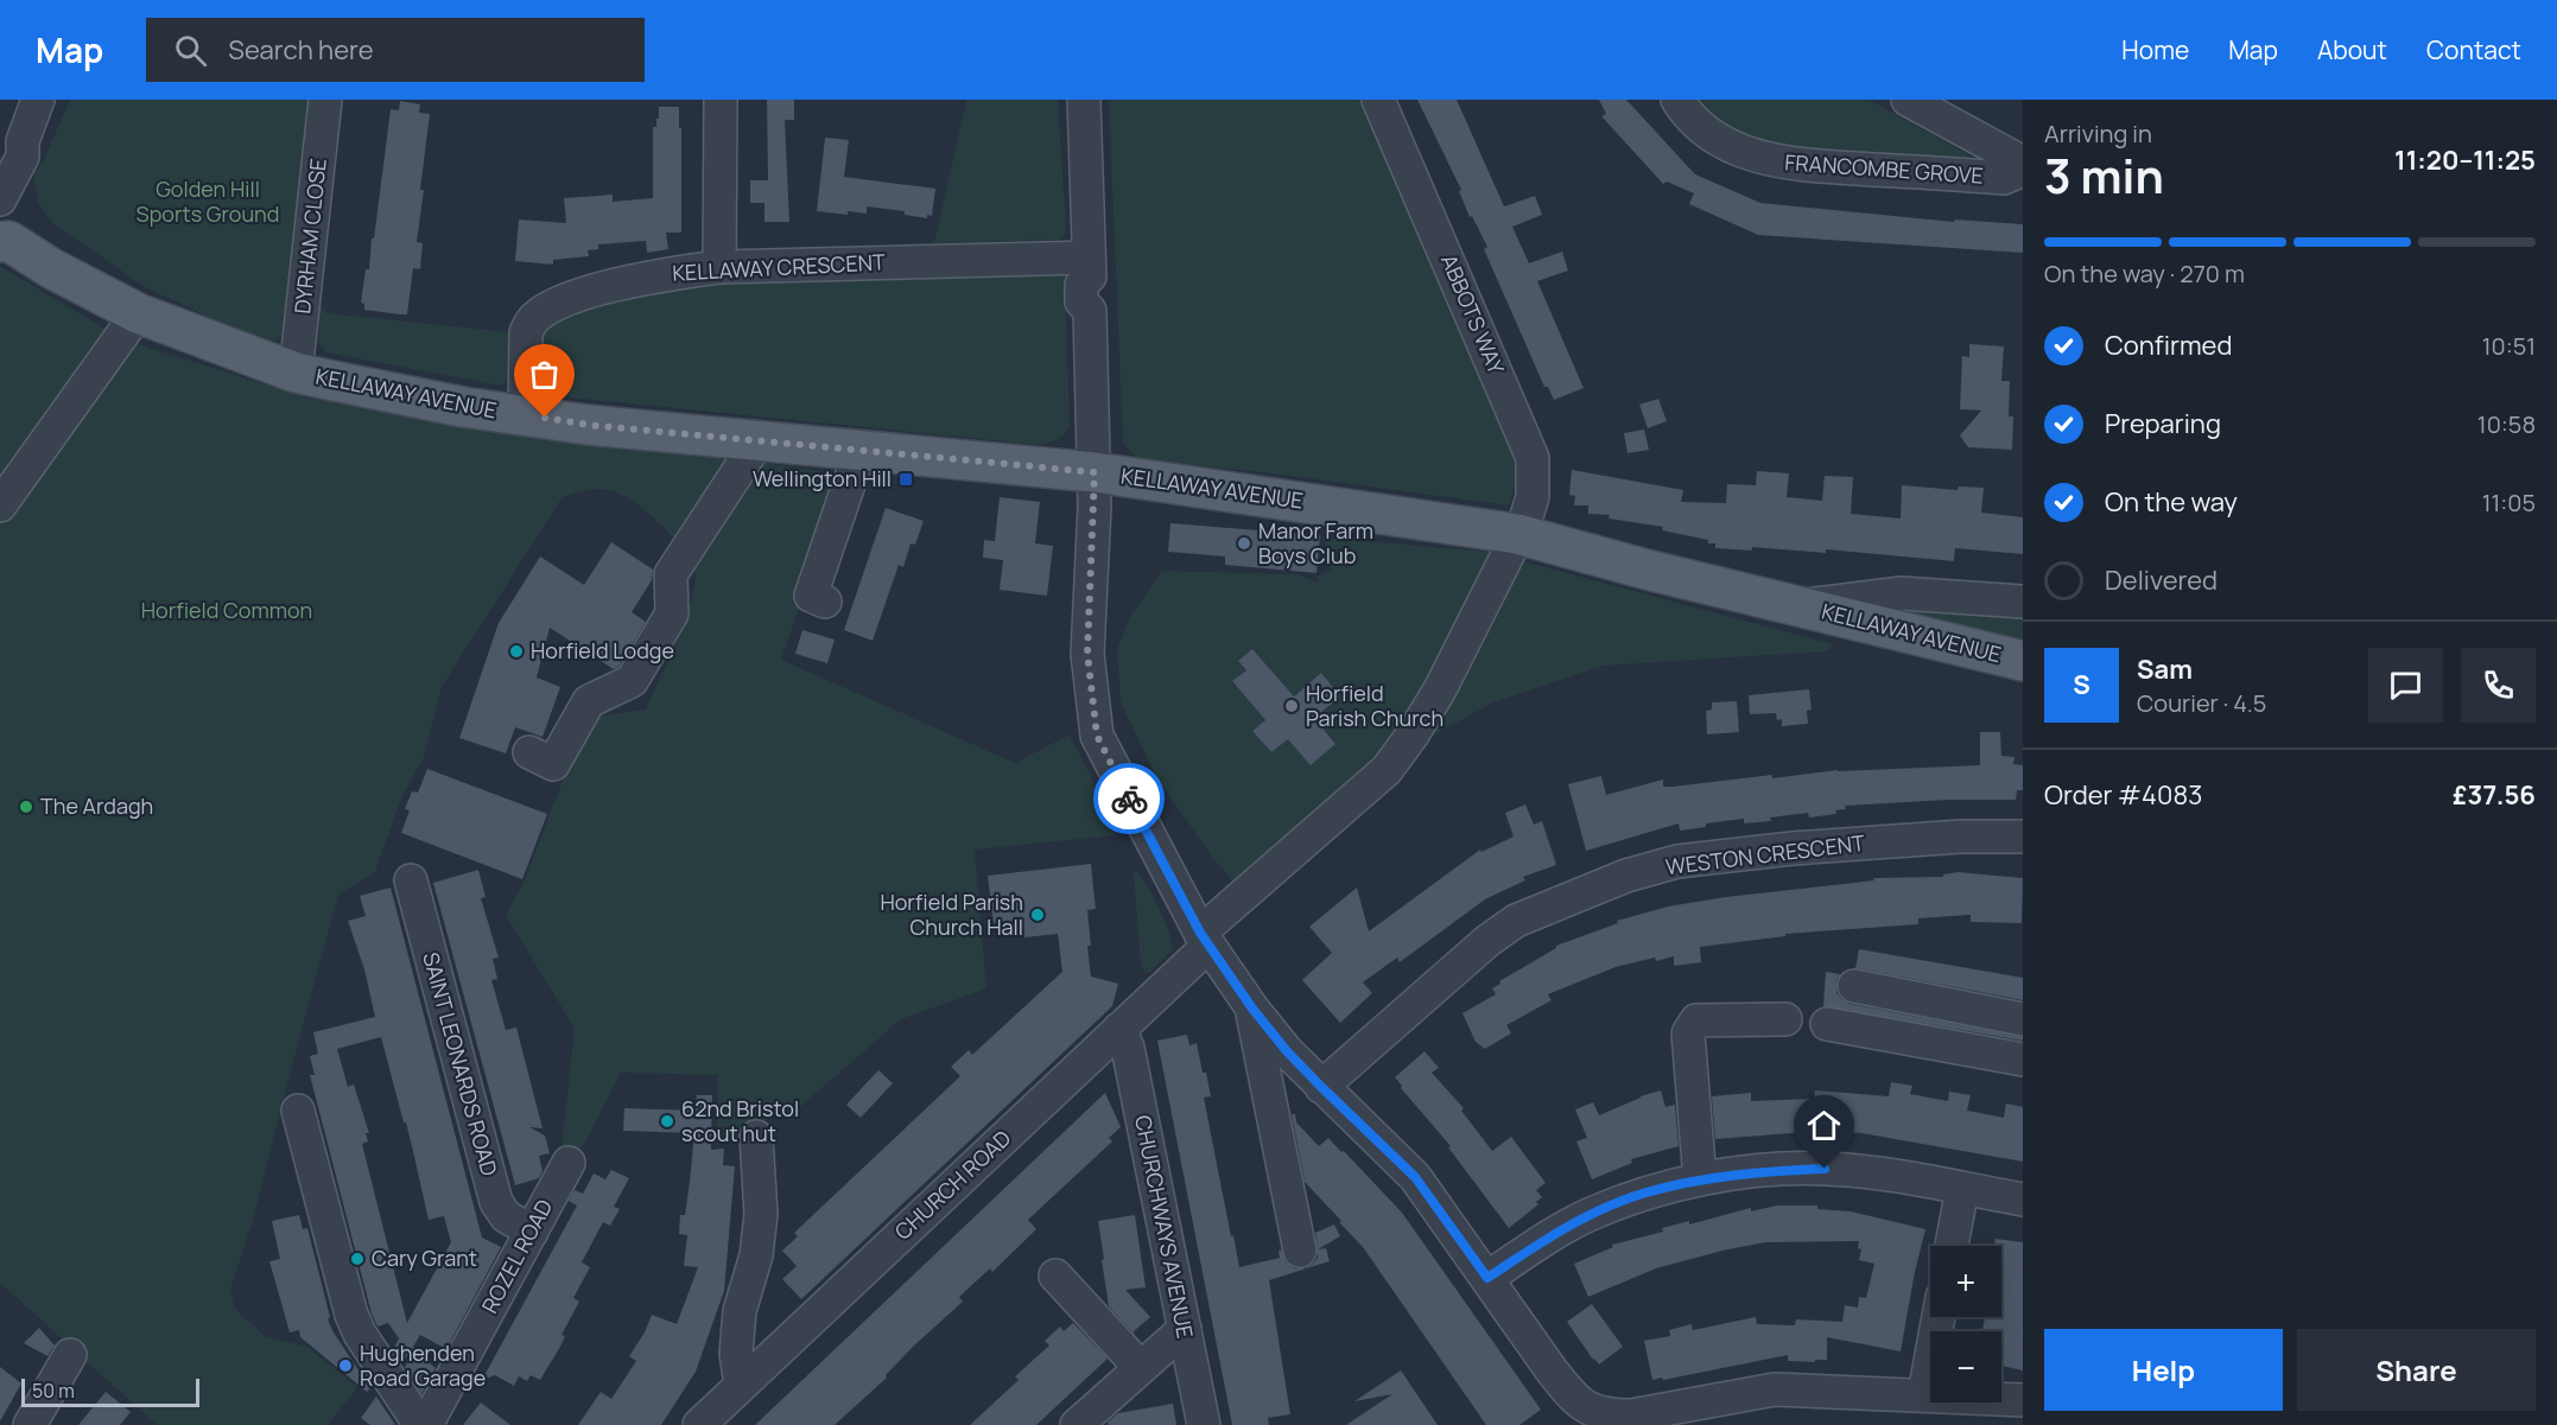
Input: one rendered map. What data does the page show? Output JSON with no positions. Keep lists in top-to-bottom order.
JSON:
{
  "streets": {
    "main road": ["KELLAWAY AVENUE"],
    "street": [
      "FRANCOMBE GROVE",
      "DYRHAM CLOSE",
      "KELLAWAY CRESCENT",
      "ABBOTS WAY",
      "WESTON CRESCENT",
      "SAINT LEONARDS ROAD",
      "CHURCH ROAD",
      "CHURCHWAYS AVENUE",
      "ROZEL ROAD"
    ]
  },
  "crossings": [
    ["DYRHAM CLOSE", "KELLAWAY AVENUE"],
    ["KELLAWAY CRESCENT", "KELLAWAY AVENUE"],
    ["ABBOTS WAY", "KELLAWAY AVENUE"],
    ["ABBOTS WAY", "CHURCH ROAD"],
    ["SAINT LEONARDS ROAD", "ROZEL ROAD"],
    ["CHURCH ROAD", "CHURCHWAYS AVENUE"]
  ],
  "parks": ["Golden Hill Sports Ground", "Horfield Common"],
  "places": {
    "transit": ["Wellington Hill"],
    "other": [
      "Manor Farm Boys Club",
      "Horfield Lodge",
      "Horfield Parish Church",
      "The Ardagh",
      "Horfield Parish Church Hall",
      "62nd Bristol scout hut",
      "Cary Grant",
      "Hughenden Road Garage"
    ]
  },
  "scale_bar": "50 m",
  "page": {
    "header": "Map",
    "search": "Search here",
    "nav": [
      "Home",
      "Map",
      "About",
      "Contact"
    ],
    "heading": ["3 min", "Arriving in", "11:20–11:25"],
    "panel": [
      "Sam",
      "Courier · 4.5",
      "Order #4083",
      "£37.56"
    ],
    "bar": "On the way · 270 m",
    "list": [
      ["Confirmed", "10:51"],
      ["Preparing", "10:58"],
      ["On the way", "11:05"],
      "Delivered"
    ],
    "round": "S",
    "map_buttons": ["+", "−"],
    "buttons": ["Help", "Share"],
    "scale": "50 m"
  }
}
